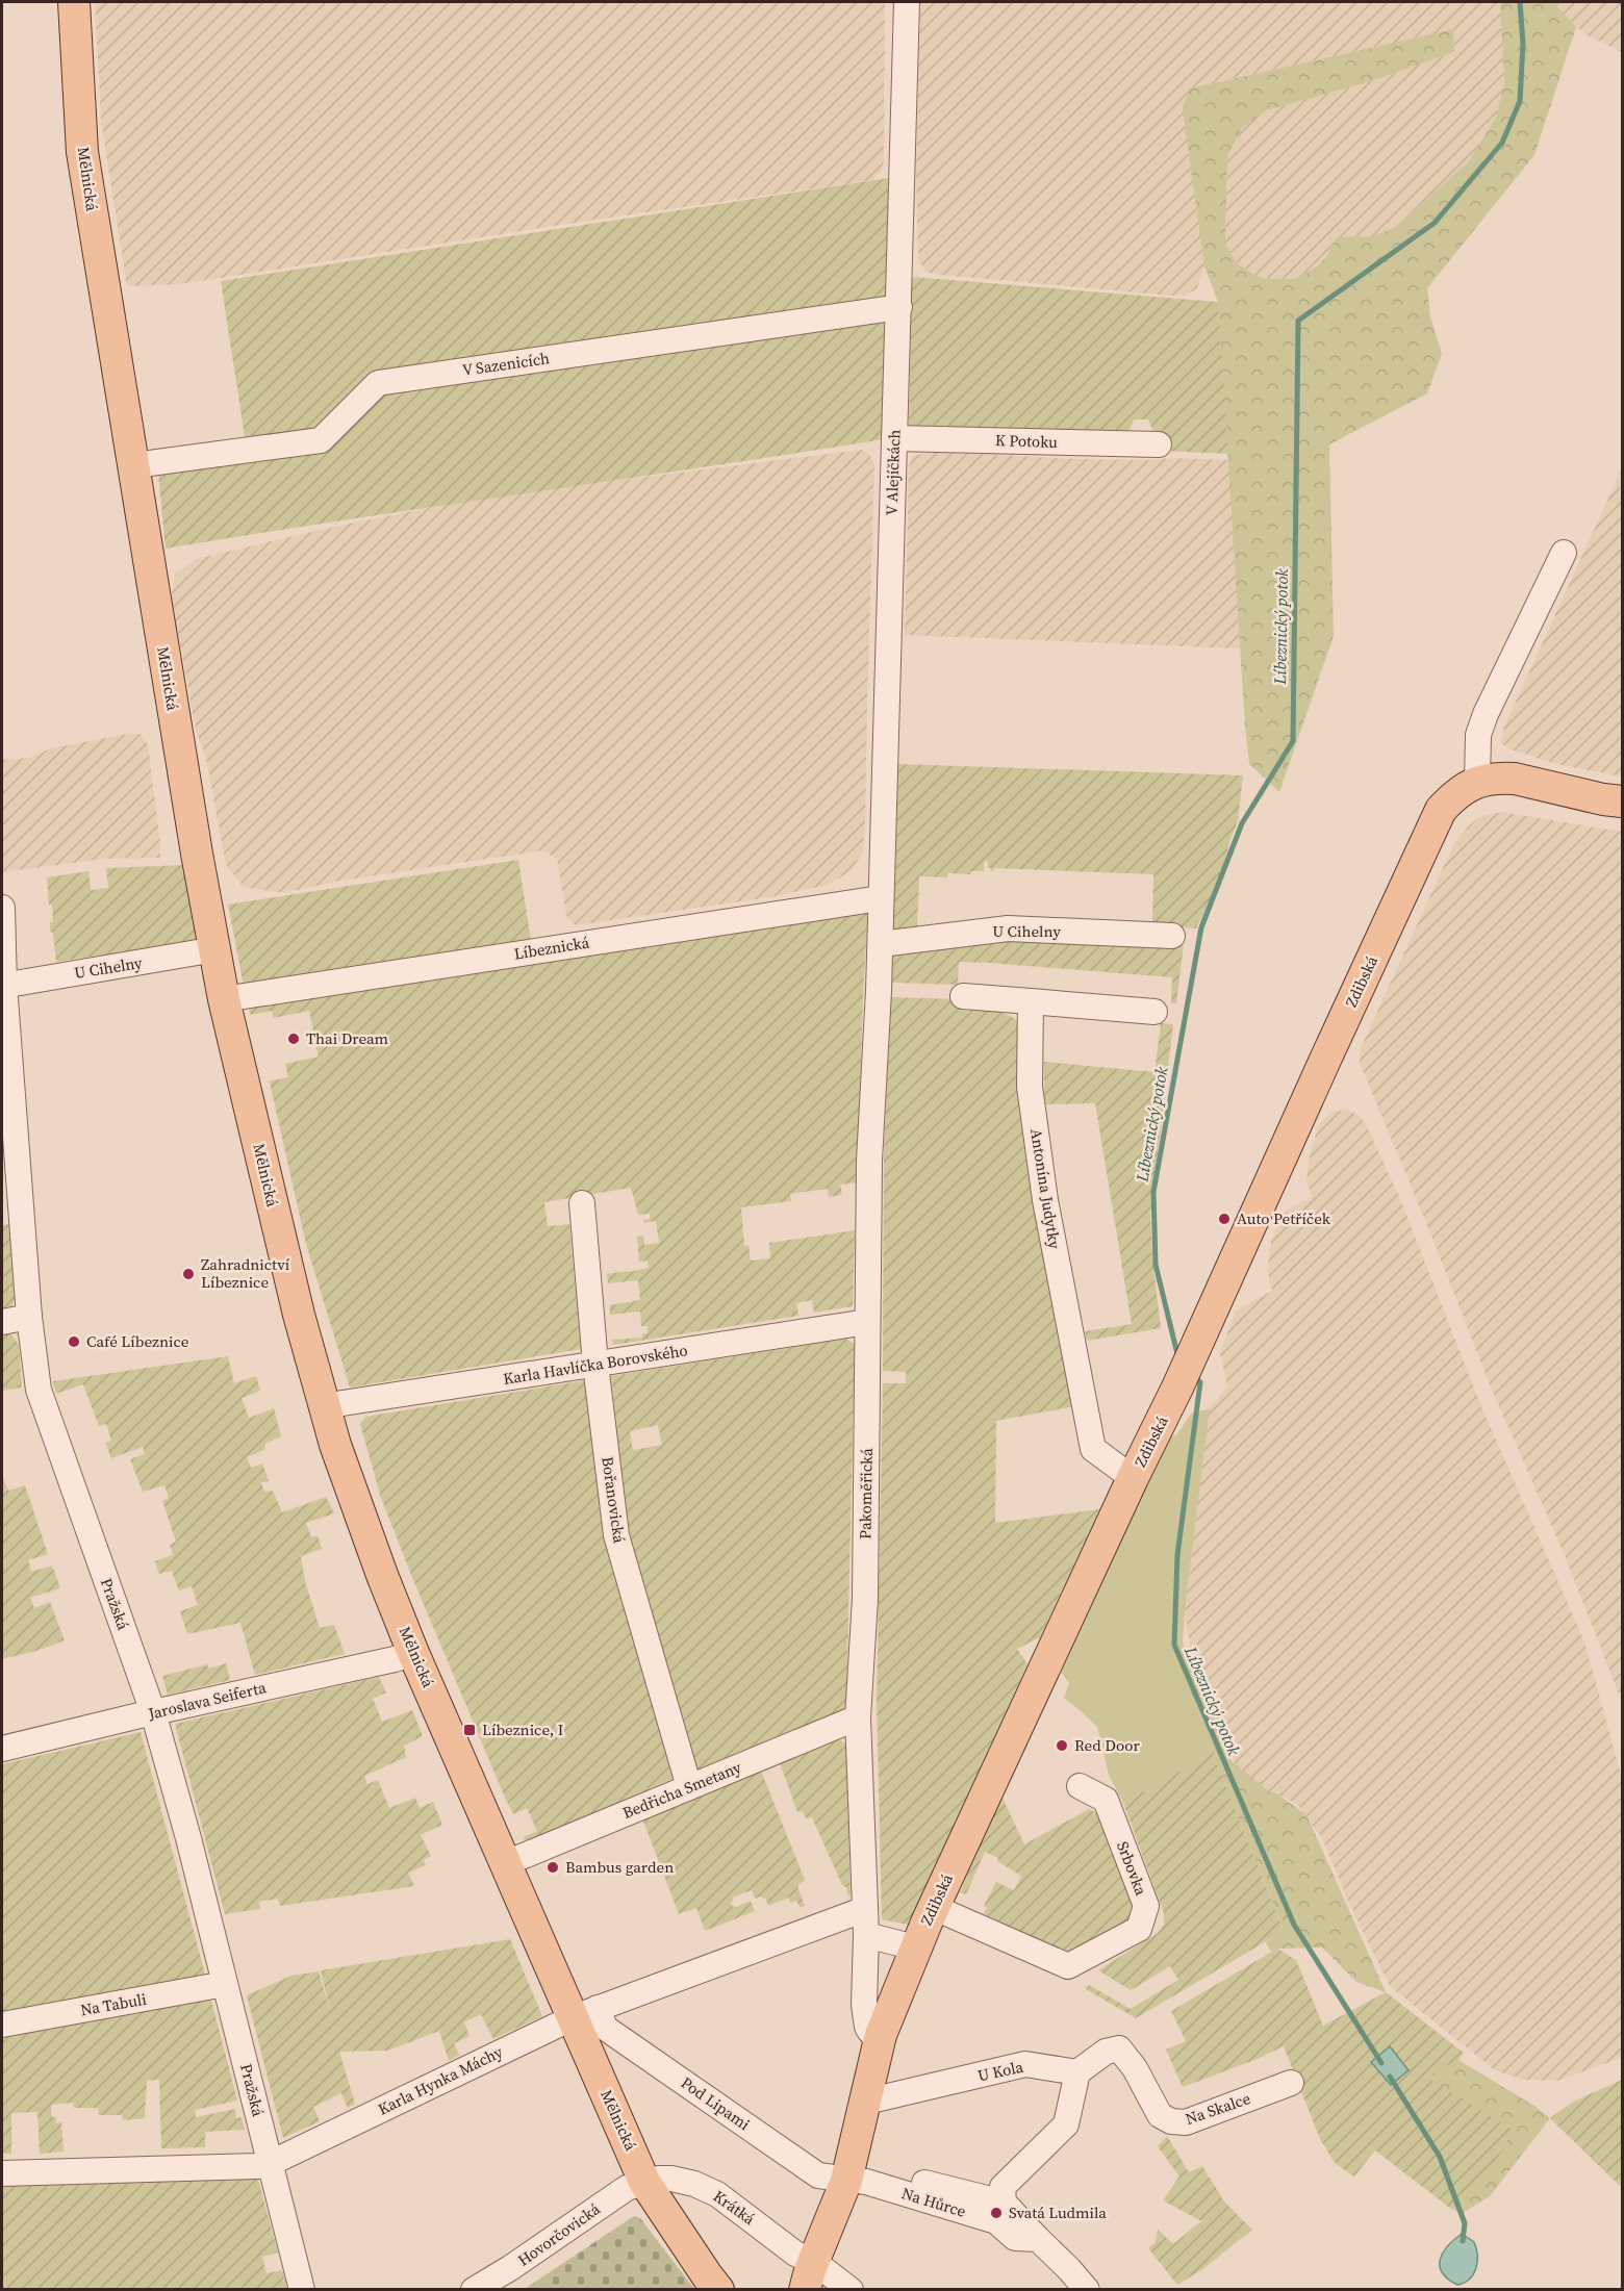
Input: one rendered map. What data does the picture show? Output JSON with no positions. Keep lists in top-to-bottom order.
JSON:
{
  "streets": {
    "main road": ["Mělnická", "Zdibská"],
    "street": [
      "V Sazenicích",
      "K Potoku",
      "V Alejíčkách",
      "U Cihelny",
      "Líbeznická",
      "Antonína Judytky",
      "Karla Havlíčka Borovského",
      "Pakoměřická",
      "Bořanovická",
      "Pražská",
      "Jaroslava Seiferta",
      "Bedřicha Smetany",
      "Srbovka",
      "Na Tabuli",
      "U Kola",
      "Karla Hynka Máchy",
      "Pod Lipami",
      "Na Skalce",
      "Na Hůrce",
      "Krátká",
      "Hovorčovická"
    ]
  },
  "crossings": [
    ["Mělnická", "V Sazenicích"],
    ["Mělnická", "U Cihelny"],
    ["Mělnická", "Líbeznická"],
    ["Mělnická", "Karla Havlíčka Borovského"],
    ["Mělnická", "Jaroslava Seiferta"],
    ["Mělnická", "Bedřicha Smetany"],
    ["Mělnická", "Karla Hynka Máchy"],
    ["Mělnická", "Pod Lipami"],
    ["Mělnická", "Krátká"],
    ["Mělnická", "Hovorčovická"],
    ["V Sazenicích", "V Alejíčkách"],
    ["K Potoku", "V Alejíčkách"],
    ["V Alejíčkách", "U Cihelny"],
    ["V Alejíčkách", "Líbeznická"],
    ["V Alejíčkách", "Pakoměřická"],
    ["U Cihelny", "Pakoměřická"],
    ["U Cihelny", "Pražská"],
    ["Zdibská", "Antonína Judytky"],
    ["Zdibská", "Pakoměřická"],
    ["Zdibská", "Srbovka"],
    ["Zdibská", "U Kola"],
    ["Zdibská", "Pod Lipami"],
    ["Zdibská", "Na Hůrce"],
    ["Zdibská", "Krátká"],
    ["Karla Havlíčka Borovského", "Pakoměřická"],
    ["Karla Havlíčka Borovského", "Bořanovická"],
    ["Pakoměřická", "Bedřicha Smetany"],
    ["Pakoměřická", "Karla Hynka Máchy"],
    ["Bořanovická", "Bedřicha Smetany"],
    ["Pražská", "Jaroslava Seiferta"],
    ["Pražská", "Na Tabuli"],
    ["Pražská", "Karla Hynka Máchy"],
    ["U Kola", "Na Skalce"],
    ["Karla Hynka Máchy", "Pod Lipami"],
    ["Pod Lipami", "Na Hůrce"],
    ["Krátká", "Hovorčovická"]
  ],
  "water": ["Líbeznický potok"],
  "places": {
    "other": [
      "Thai Dream",
      "Auto Petříček",
      "Zahradnictví Líbeznice",
      "Café Líbeznice",
      "Red Door",
      "Bambus garden",
      "Svatá Ludmila"
    ],
    "transit": ["Líbeznice, I"]
  }
}
